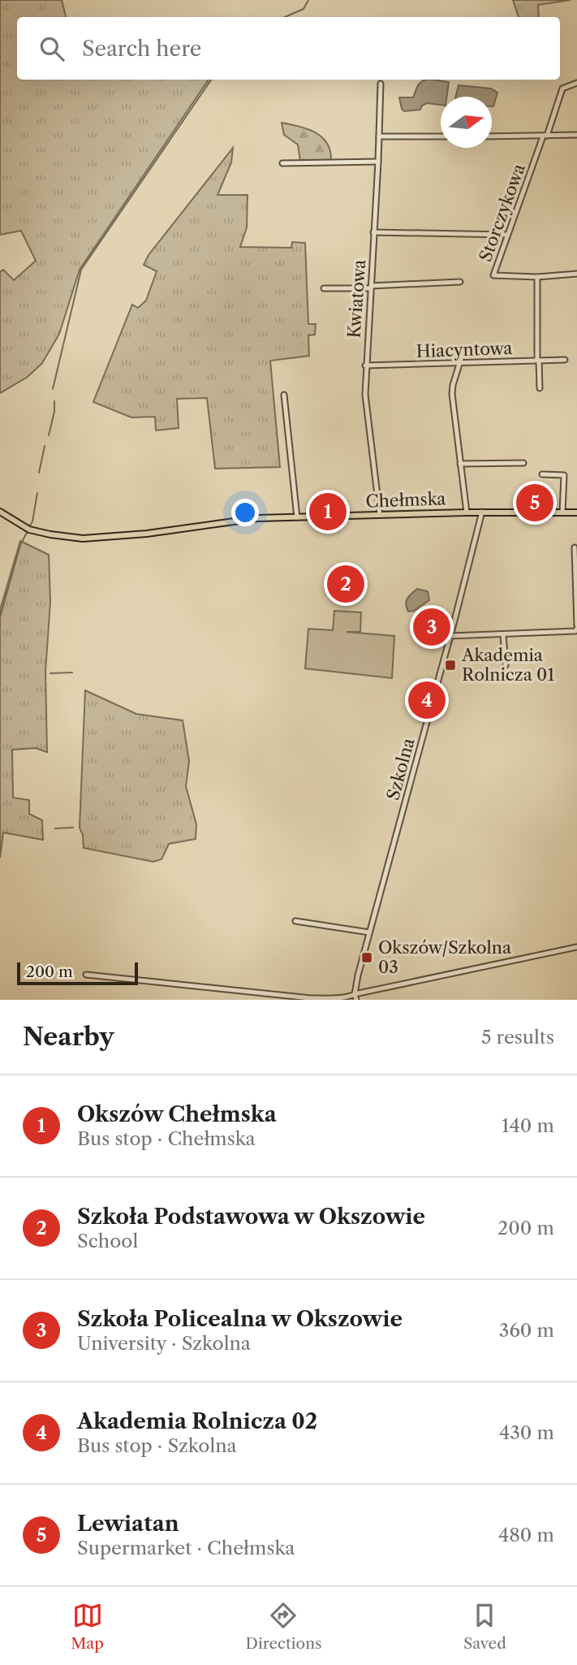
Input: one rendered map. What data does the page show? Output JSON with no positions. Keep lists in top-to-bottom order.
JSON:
{
  "streets": {
    "main road": ["Chełmska"],
    "street": [
      "Storczykowa",
      "Kwiatowa",
      "Hiacyntowa",
      "Szkolna"
    ]
  },
  "crossings": [
    ["Kwiatowa", "Hiacyntowa"],
    ["Kwiatowa", "Chełmska"],
    ["Chełmska", "Szkolna"]
  ],
  "places": {
    "transit": ["Akademia Rolnicza 01", "Okszów/Szkolna 03"]
  },
  "scale_bar": "200 m",
  "north": "right",
  "page": {
    "search": "Search here",
    "pins": [
      "5",
      "1",
      "2",
      "3",
      "4"
    ],
    "scale": "200 m",
    "heading": ["Nearby", "5 results"],
    "list": [
      {
        "mark": "1",
        "name": "Okszów Chełmska",
        "note": "Bus stop · Chełmska",
        "value": "140 m"
      },
      {
        "mark": "2",
        "name": "Szkoła Podstawowa w Okszowie",
        "note": "School",
        "value": "200 m"
      },
      {
        "mark": "3",
        "name": "Szkoła Policealna w Okszowie",
        "note": "University · Szkolna",
        "value": "360 m"
      },
      {
        "mark": "4",
        "name": "Akademia Rolnicza 02",
        "note": "Bus stop · Szkolna",
        "value": "430 m"
      },
      {
        "mark": "5",
        "name": "Lewiatan",
        "note": "Supermarket · Chełmska",
        "value": "480 m"
      }
    ],
    "nav": ["Map", "Directions", "Saved"]
  }
}
